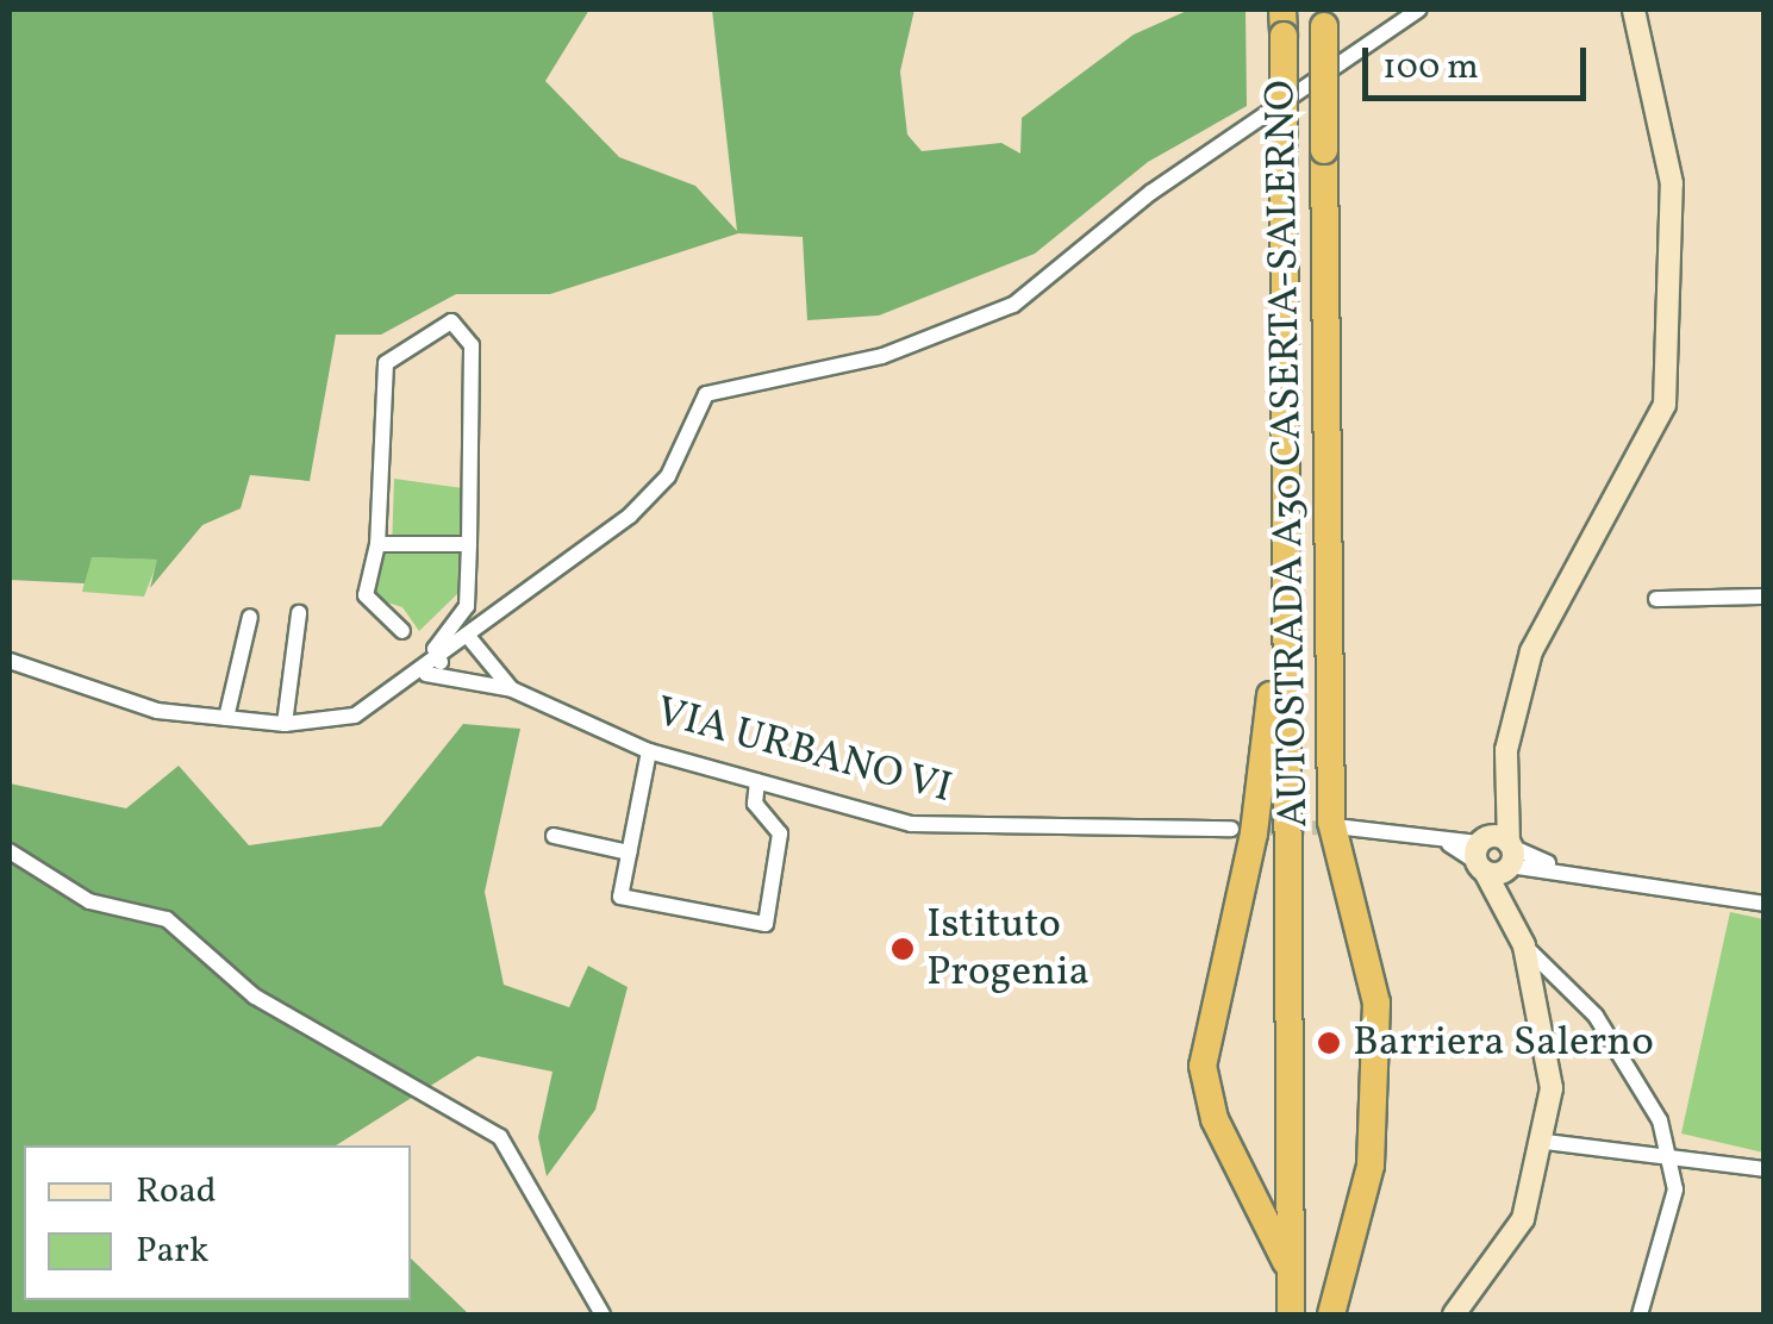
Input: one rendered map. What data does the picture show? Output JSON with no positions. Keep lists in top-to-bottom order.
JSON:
{
  "streets": {
    "highway": ["AUTOSTRADA A30 CASERTA-SALERNO"],
    "street": ["VIA URBANO VI"]
  },
  "places": ["Istituto Progenia", "Barriera Salerno"],
  "legend": ["Road", "Park"],
  "scale_bar": "100 m"
}
